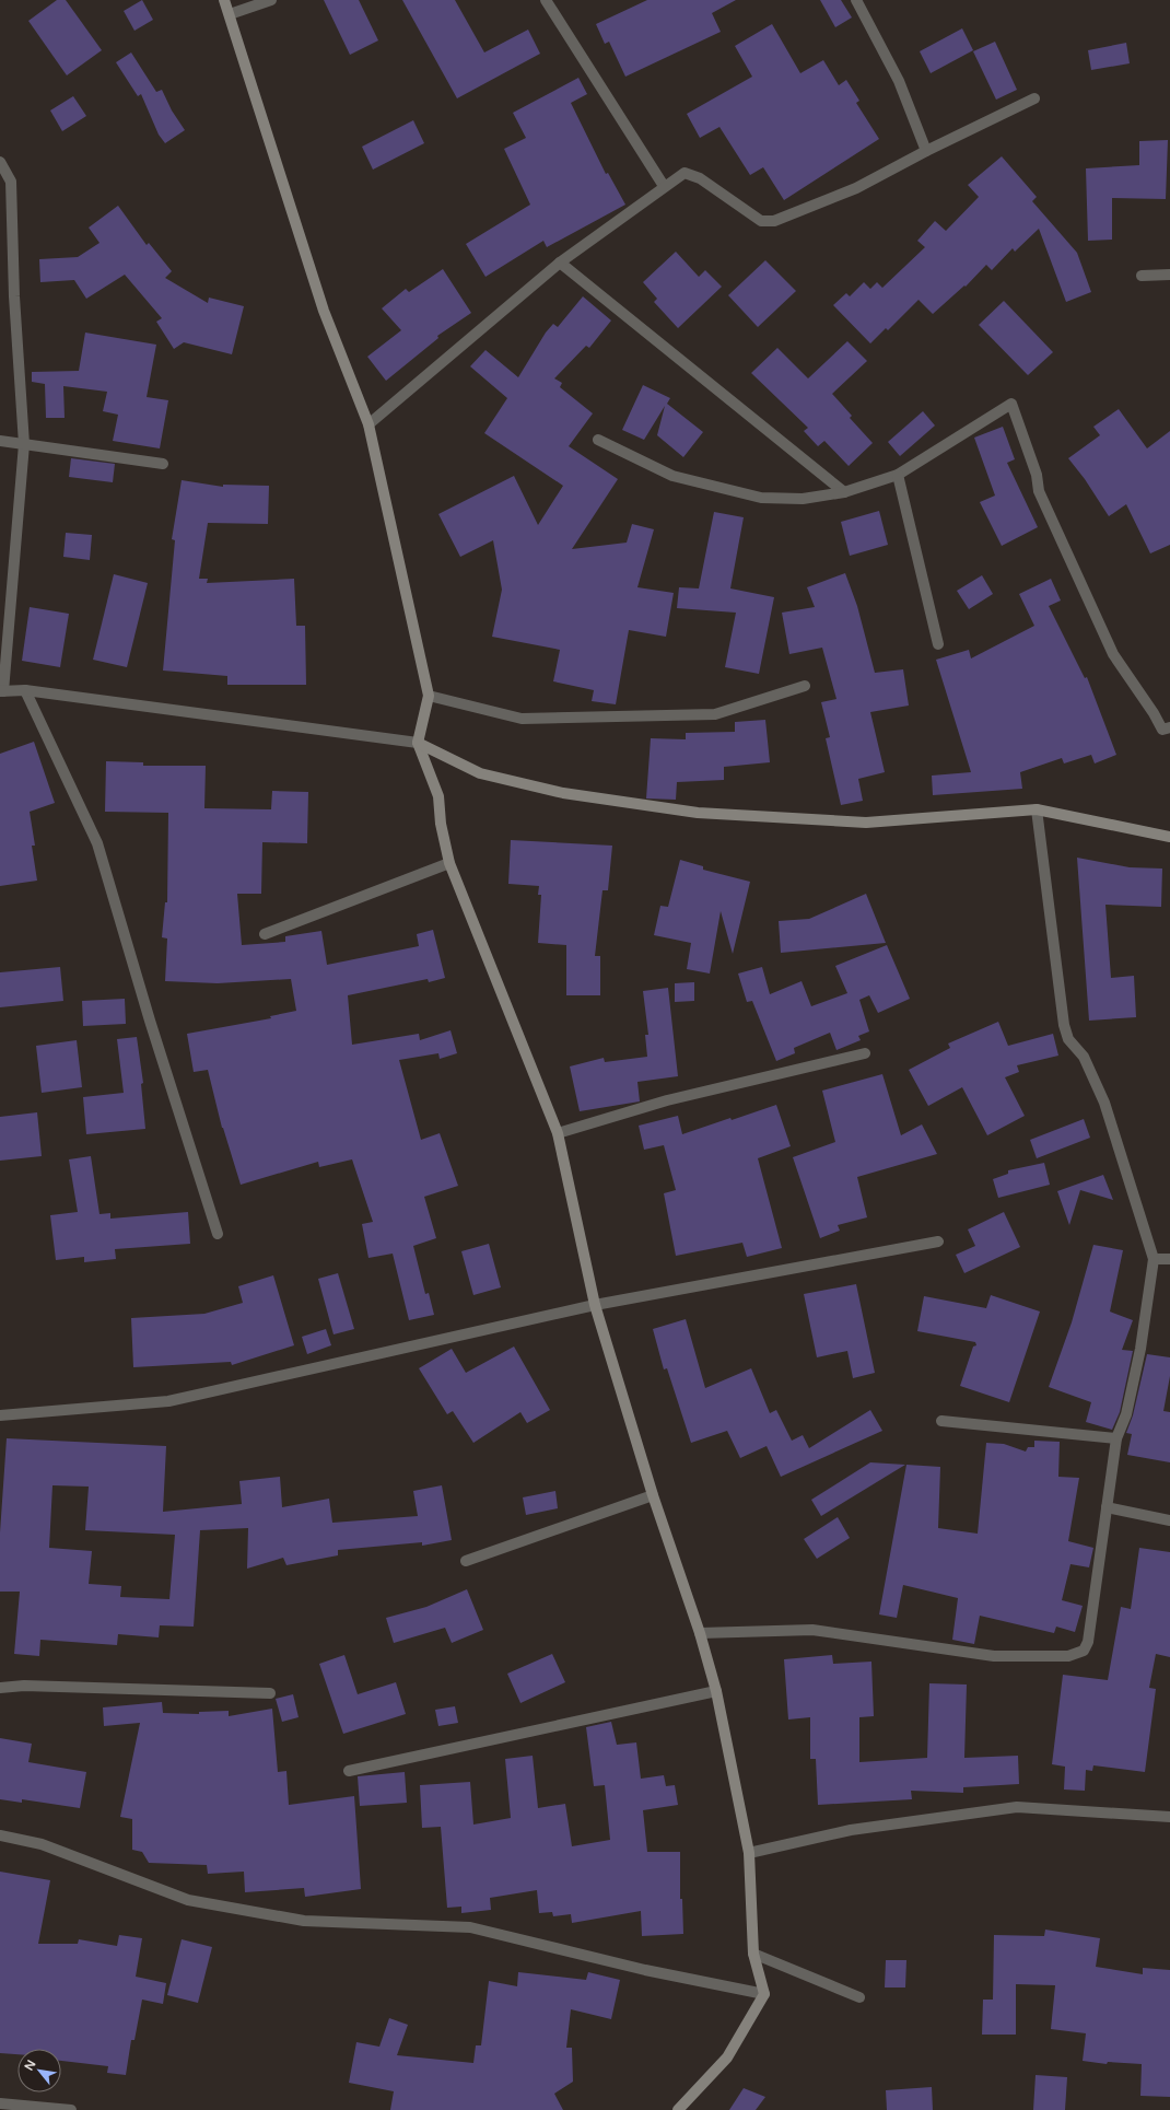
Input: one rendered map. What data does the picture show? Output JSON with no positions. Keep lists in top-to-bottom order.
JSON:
{
  "north": "top left"
}
